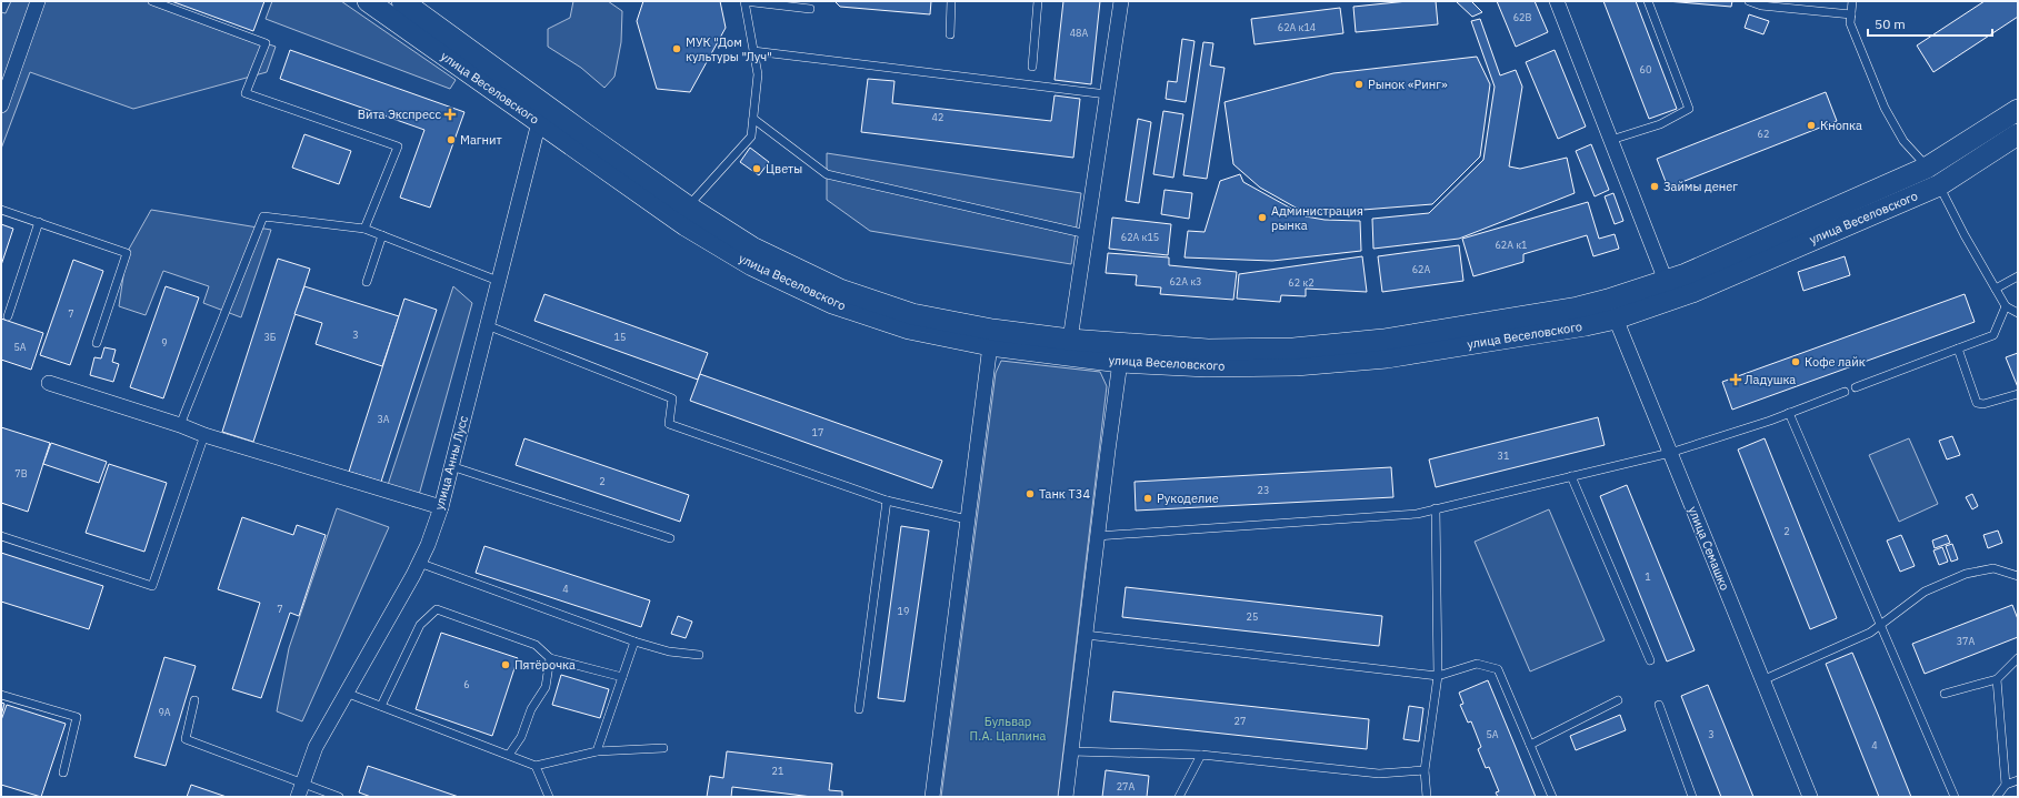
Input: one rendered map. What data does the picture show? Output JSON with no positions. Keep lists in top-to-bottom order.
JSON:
{
  "streets": {
    "main road": ["улица Веселовского"],
    "street": ["улица Анны Лусс", "улица Семашко"]
  },
  "crossings": [
    ["улица Веселовского", "улица Анны Лусс"],
    ["улица Веселовского", "улица Семашко"]
  ],
  "parks": ["Бульвар П.А. Цаплина"],
  "places": {
    "other": [
      "МУК \"Дом культуры \"Луч\"",
      "Рынок «Ринг»",
      "Кнопка",
      "Магнит",
      "Цветы",
      "Займы денег",
      "Администрация рынка",
      "Кофе лайк",
      "Танк T34",
      "Рукоделие",
      "Пятёрочка"
    ],
    "health": ["Вита Экспресс", "Ладушка"]
  },
  "house_numbers": [
    "62В",
    "62А к14",
    "48А",
    "60",
    "42",
    "62",
    "62А к15",
    "62А к1",
    "62А",
    "62А к3",
    "62 к2",
    "7",
    "3",
    "3Б",
    "15",
    "9",
    "5А",
    "3А",
    "17",
    "31",
    "7В",
    "2",
    "23",
    "2",
    "1",
    "4",
    "7",
    "19",
    "25",
    "37А",
    "6",
    "9А",
    "27",
    "5А",
    "3",
    "4",
    "21",
    "27А"
  ],
  "scale_bar": "50 m"
}
